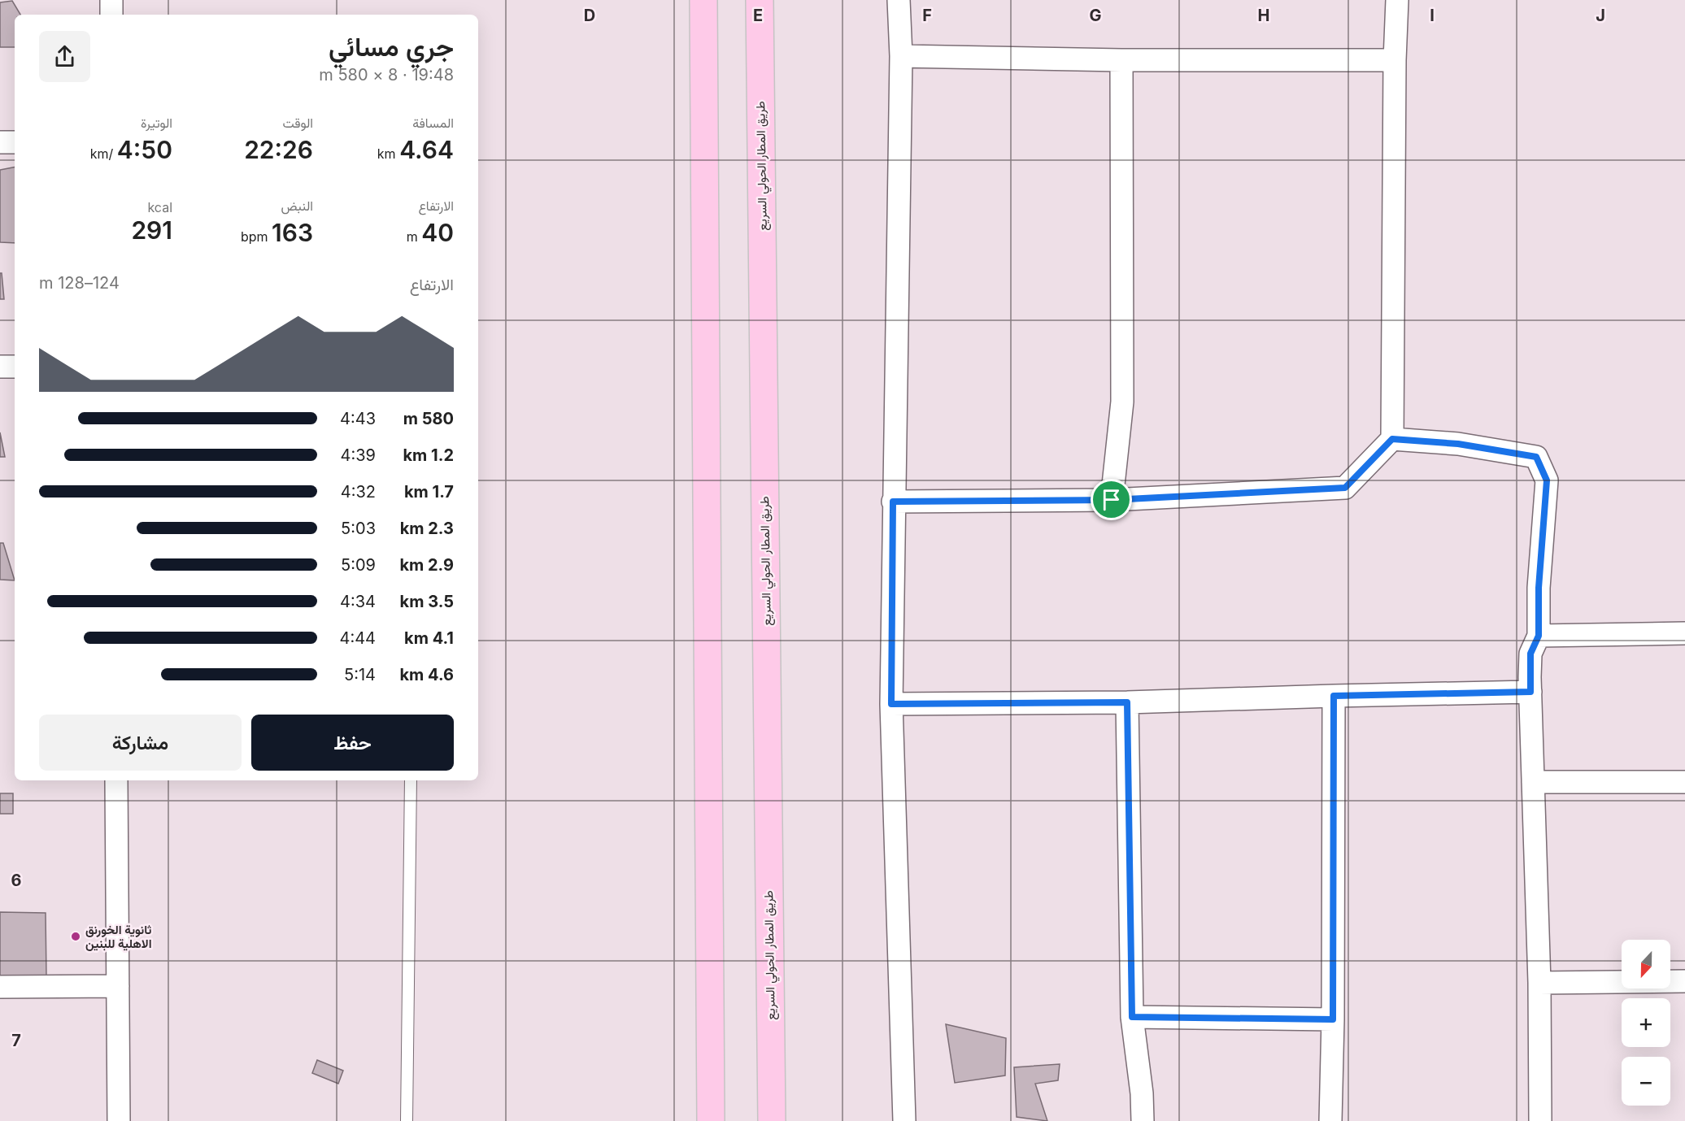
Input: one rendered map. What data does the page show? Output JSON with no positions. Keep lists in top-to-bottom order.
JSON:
{
  "streets": {
    "highway": ["طريق المطار الحولي السريع"]
  },
  "places": ["ثانوية الخورنق الاهلية للبنين"],
  "north": "bottom",
  "page": {
    "heading": ["جري مسائي", "19:48 · 8 × 580 m"],
    "stats": [
      ["المسافة", "4.64 km"],
      ["الوقت", "22:26"],
      ["الوتيرة", "4:50 /km"],
      ["الارتفاع", "40 m"],
      ["النبض", "163 bpm"],
      ["kcal", "291"]
    ],
    "chart": ["الارتفاع", "124–128 m"],
    "list": [
      {
        "name": "580 m",
        "note": "4:43"
      },
      {
        "name": "1.2 km",
        "note": "4:39"
      },
      {
        "name": "1.7 km",
        "note": "4:32"
      },
      {
        "name": "2.3 km",
        "note": "5:03"
      },
      {
        "name": "2.9 km",
        "note": "5:09"
      },
      {
        "name": "3.5 km",
        "note": "4:34"
      },
      {
        "name": "4.1 km",
        "note": "4:44"
      },
      {
        "name": "4.6 km",
        "note": "5:14"
      }
    ],
    "buttons": ["حفظ", "مشاركة"],
    "map_buttons": ["+", "−"]
  },
  "grid": {
    "columns": [
      "D",
      "E",
      "F",
      "G",
      "H",
      "I",
      "J"
    ],
    "rows": ["6", "7"]
  }
}
